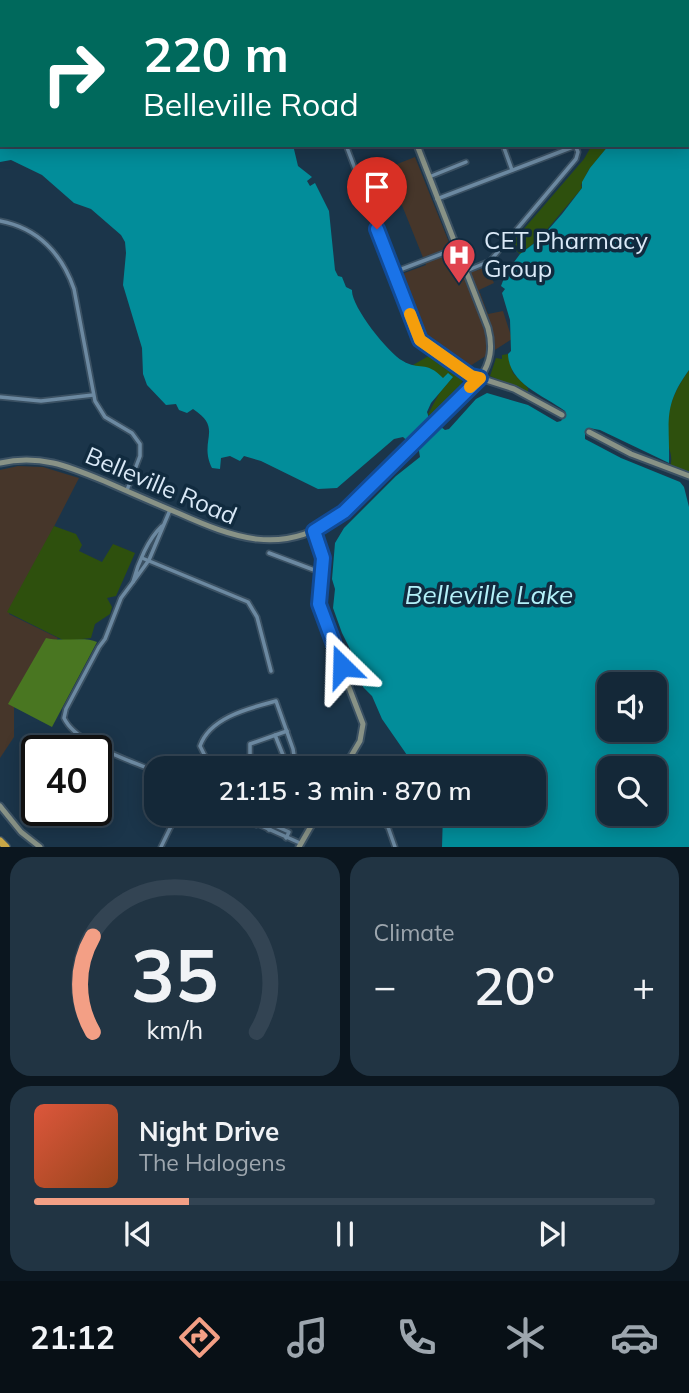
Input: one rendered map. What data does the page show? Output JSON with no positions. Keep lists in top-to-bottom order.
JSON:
{
  "streets": {
    "main road": ["Belleville Road"]
  },
  "water": ["Belleville Lake"],
  "places": {
    "hospital": ["CET Pharmacy Group"]
  },
  "page": {
    "turn": ["220 m", "Belleville Road"],
    "limit": "40",
    "trip": "21:15 · 3 min · 870 m",
    "tile": "Climate",
    "heat": ["−", "20°", "+"],
    "song": ["Night Drive", "The Halogens"],
    "tabs": "21:12",
    "gauge": ["35", "km/h"]
  }
}
